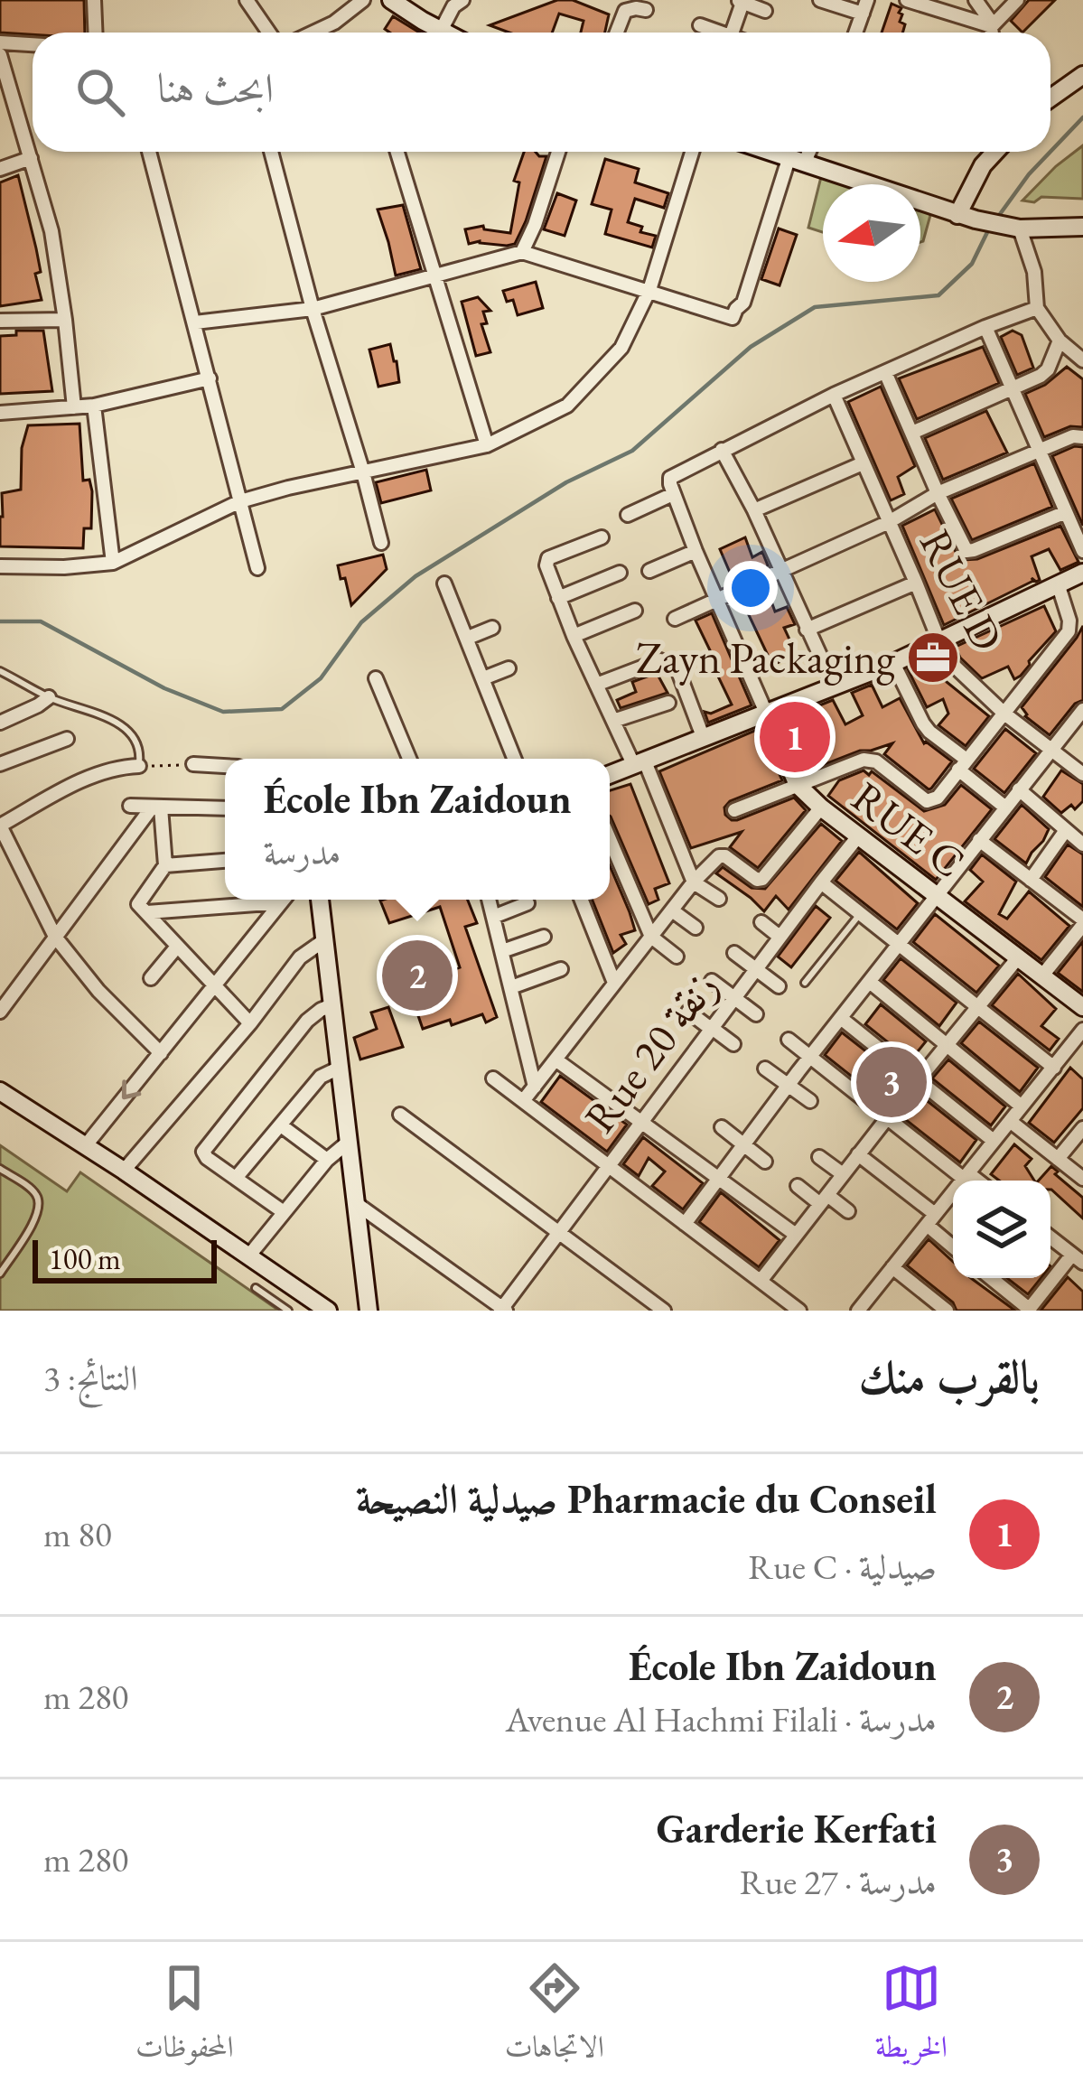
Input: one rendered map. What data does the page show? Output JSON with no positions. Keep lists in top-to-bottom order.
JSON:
{
  "streets": {
    "street": ["RUE D", "RUE C", "Rue 20 زنقة"]
  },
  "crossings": [
    ["RUE C", "Rue 20 زنقة"]
  ],
  "places": {
    "office": ["Zayn Packaging"]
  },
  "scale_bar": "100 m",
  "north": "left",
  "page": {
    "search": "ابحث هنا",
    "pins": ["1", "2", "3"],
    "popup": ["École Ibn Zaidoun", "مدرسة"],
    "scale": "100 m",
    "heading": ["بالقرب منك", "النتائج: 3"],
    "list": [
      {
        "mark": "1",
        "name": "Pharmacie du Conseil صيدلية النصيحة",
        "note": "صيدلية · Rue C",
        "value": "80 m"
      },
      {
        "mark": "2",
        "name": "École Ibn Zaidoun",
        "note": "مدرسة · Avenue Al Hachmi Filali",
        "value": "280 m"
      },
      {
        "mark": "3",
        "name": "Garderie Kerfati",
        "note": "مدرسة · Rue 27",
        "value": "280 m"
      }
    ],
    "nav": ["الخريطة", "الاتجاهات", "المحفوظات"]
  }
}
